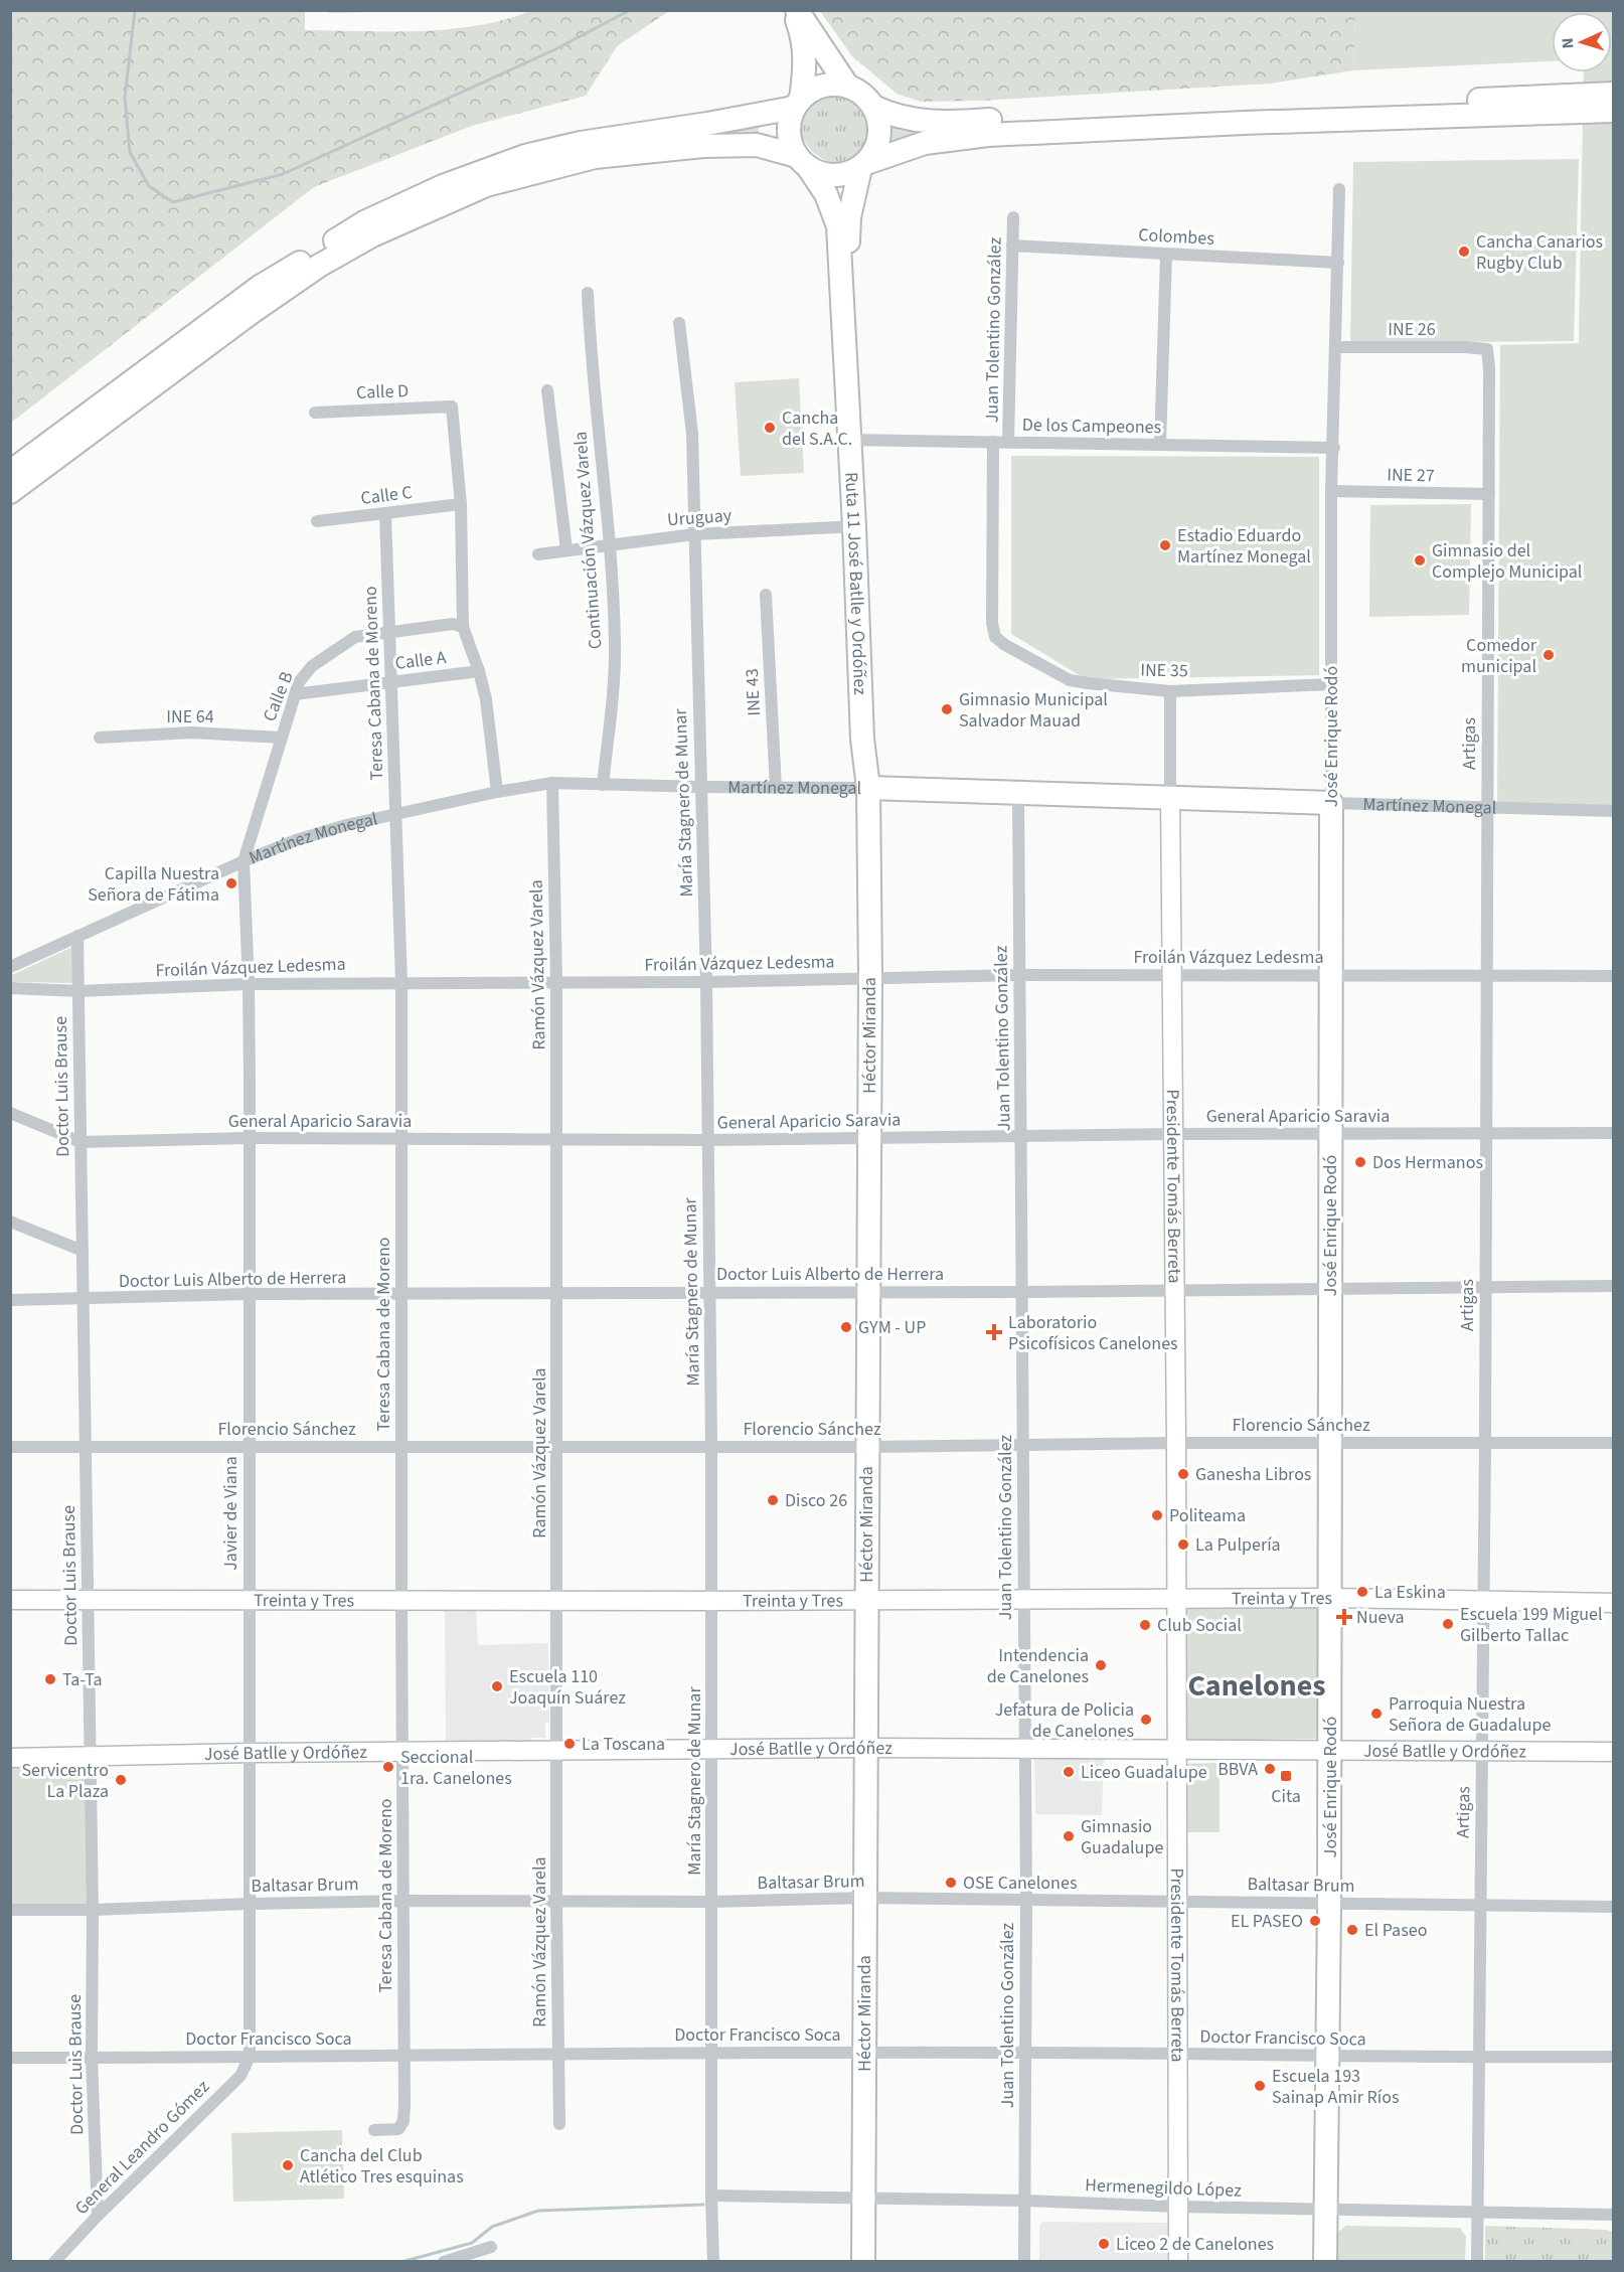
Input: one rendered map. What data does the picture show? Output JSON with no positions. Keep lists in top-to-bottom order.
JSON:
{
  "streets": {
    "highway": [
      "Ruta 11 José Batlle y Ordóñez",
      "José Enrique Rodó",
      "Martínez Monegal",
      "Héctor Miranda"
    ],
    "street": [
      "Colombes",
      "INE 26",
      "Juan Tolentino González",
      "Calle D",
      "De los Campeones",
      "INE 27",
      "Calle C",
      "Uruguay",
      "Continuación Vázquez Varela",
      "Calle A",
      "INE 35",
      "Teresa Cabana de Moreno",
      "INE 43",
      "Calle B",
      "INE 64",
      "Artigas",
      "María Stagnero de Munar",
      "Froilán Vázquez Ledesma",
      "Ramón Vázquez Varela",
      "Doctor Luis Brause",
      "General Aparicio Saravia",
      "Presidente Tomás Berreta",
      "Doctor Luis Alberto de Herrera",
      "Florencio Sánchez",
      "Javier de Viana",
      "Treinta y Tres",
      "José Batlle y Ordóñez",
      "Baltasar Brum",
      "Doctor Francisco Soca",
      "General Leandro Gómez",
      "Hermenegildo López"
    ]
  },
  "crossings": [
    ["Colombes", "Juan Tolentino González"],
    ["Colombes", "José Enrique Rodó"],
    ["INE 26", "José Enrique Rodó"],
    ["INE 26", "Artigas"],
    ["Juan Tolentino González", "De los Campeones"],
    ["Juan Tolentino González", "INE 35"],
    ["Juan Tolentino González", "Martínez Monegal"],
    ["Juan Tolentino González", "Froilán Vázquez Ledesma"],
    ["Juan Tolentino González", "General Aparicio Saravia"],
    ["Juan Tolentino González", "Doctor Luis Alberto de Herrera"],
    ["Juan Tolentino González", "Florencio Sánchez"],
    ["Juan Tolentino González", "Treinta y Tres"],
    ["Juan Tolentino González", "José Batlle y Ordóñez"],
    ["Juan Tolentino González", "Baltasar Brum"],
    ["Juan Tolentino González", "Doctor Francisco Soca"],
    ["Juan Tolentino González", "Hermenegildo López"],
    ["Calle D", "Calle C"],
    ["De los Campeones", "Ruta 11 José Batlle y Ordóñez"],
    ["De los Campeones", "José Enrique Rodó"],
    ["INE 27", "José Enrique Rodó"],
    ["INE 27", "Artigas"],
    ["Calle C", "Teresa Cabana de Moreno"],
    ["Uruguay", "Continuación Vázquez Varela"],
    ["Uruguay", "Ruta 11 José Batlle y Ordóñez"],
    ["Uruguay", "María Stagnero de Munar"],
    ["Continuación Vázquez Varela", "Martínez Monegal"],
    ["Ruta 11 José Batlle y Ordóñez", "Martínez Monegal"],
    ["Ruta 11 José Batlle y Ordóñez", "Héctor Miranda"],
    ["Calle A", "Teresa Cabana de Moreno"],
    ["Calle A", "Calle B"],
    ["INE 35", "José Enrique Rodó"],
    ["INE 35", "Presidente Tomás Berreta"],
    ["Teresa Cabana de Moreno", "Calle B"],
    ["Teresa Cabana de Moreno", "Martínez Monegal"],
    ["Teresa Cabana de Moreno", "Froilán Vázquez Ledesma"],
    ["Teresa Cabana de Moreno", "General Aparicio Saravia"],
    ["Teresa Cabana de Moreno", "Doctor Luis Alberto de Herrera"],
    ["Teresa Cabana de Moreno", "Florencio Sánchez"],
    ["Teresa Cabana de Moreno", "Treinta y Tres"],
    ["Teresa Cabana de Moreno", "José Batlle y Ordóñez"],
    ["Teresa Cabana de Moreno", "Baltasar Brum"],
    ["Teresa Cabana de Moreno", "Doctor Francisco Soca"],
    ["INE 43", "Martínez Monegal"],
    ["Calle B", "INE 64"],
    ["Calle B", "Martínez Monegal"],
    ["Calle B", "Javier de Viana"],
    ["José Enrique Rodó", "Martínez Monegal"],
    ["José Enrique Rodó", "Froilán Vázquez Ledesma"],
    ["José Enrique Rodó", "General Aparicio Saravia"],
    ["José Enrique Rodó", "Doctor Luis Alberto de Herrera"],
    ["José Enrique Rodó", "Florencio Sánchez"],
    ["José Enrique Rodó", "Treinta y Tres"],
    ["José Enrique Rodó", "José Batlle y Ordóñez"],
    ["José Enrique Rodó", "Baltasar Brum"],
    ["José Enrique Rodó", "Doctor Francisco Soca"],
    ["José Enrique Rodó", "Hermenegildo López"],
    ["Artigas", "Martínez Monegal"],
    ["Artigas", "Froilán Vázquez Ledesma"],
    ["Artigas", "General Aparicio Saravia"],
    ["Artigas", "Doctor Luis Alberto de Herrera"],
    ["Artigas", "Florencio Sánchez"],
    ["Artigas", "Treinta y Tres"],
    ["Artigas", "José Batlle y Ordóñez"],
    ["Artigas", "Baltasar Brum"],
    ["Artigas", "Doctor Francisco Soca"],
    ["Artigas", "Hermenegildo López"],
    ["Martínez Monegal", "María Stagnero de Munar"],
    ["Martínez Monegal", "Ramón Vázquez Varela"],
    ["Martínez Monegal", "Héctor Miranda"],
    ["Martínez Monegal", "Doctor Luis Brause"],
    ["Martínez Monegal", "Presidente Tomás Berreta"],
    ["Martínez Monegal", "Javier de Viana"],
    ["María Stagnero de Munar", "Froilán Vázquez Ledesma"],
    ["María Stagnero de Munar", "General Aparicio Saravia"],
    ["María Stagnero de Munar", "Doctor Luis Alberto de Herrera"],
    ["María Stagnero de Munar", "Florencio Sánchez"],
    ["María Stagnero de Munar", "Treinta y Tres"],
    ["María Stagnero de Munar", "José Batlle y Ordóñez"],
    ["María Stagnero de Munar", "Baltasar Brum"],
    ["María Stagnero de Munar", "Doctor Francisco Soca"],
    ["María Stagnero de Munar", "Hermenegildo López"],
    ["Froilán Vázquez Ledesma", "Ramón Vázquez Varela"],
    ["Froilán Vázquez Ledesma", "Héctor Miranda"],
    ["Froilán Vázquez Ledesma", "Doctor Luis Brause"],
    ["Froilán Vázquez Ledesma", "Presidente Tomás Berreta"],
    ["Froilán Vázquez Ledesma", "Javier de Viana"],
    ["Ramón Vázquez Varela", "General Aparicio Saravia"],
    ["Ramón Vázquez Varela", "Doctor Luis Alberto de Herrera"],
    ["Ramón Vázquez Varela", "Florencio Sánchez"],
    ["Ramón Vázquez Varela", "Treinta y Tres"],
    ["Ramón Vázquez Varela", "José Batlle y Ordóñez"],
    ["Ramón Vázquez Varela", "Baltasar Brum"],
    ["Ramón Vázquez Varela", "Doctor Francisco Soca"],
    ["Héctor Miranda", "General Aparicio Saravia"],
    ["Héctor Miranda", "Doctor Luis Alberto de Herrera"],
    ["Héctor Miranda", "Florencio Sánchez"],
    ["Héctor Miranda", "Treinta y Tres"],
    ["Héctor Miranda", "José Batlle y Ordóñez"],
    ["Héctor Miranda", "Baltasar Brum"],
    ["Héctor Miranda", "Doctor Francisco Soca"],
    ["Héctor Miranda", "Hermenegildo López"],
    ["Doctor Luis Brause", "General Aparicio Saravia"],
    ["Doctor Luis Brause", "Doctor Luis Alberto de Herrera"],
    ["Doctor Luis Brause", "Florencio Sánchez"],
    ["Doctor Luis Brause", "Treinta y Tres"],
    ["Doctor Luis Brause", "José Batlle y Ordóñez"],
    ["Doctor Luis Brause", "Baltasar Brum"],
    ["Doctor Luis Brause", "Doctor Francisco Soca"],
    ["Doctor Luis Brause", "General Leandro Gómez"],
    ["General Aparicio Saravia", "Presidente Tomás Berreta"],
    ["General Aparicio Saravia", "Javier de Viana"],
    ["Presidente Tomás Berreta", "Doctor Luis Alberto de Herrera"],
    ["Presidente Tomás Berreta", "Florencio Sánchez"],
    ["Presidente Tomás Berreta", "Treinta y Tres"],
    ["Presidente Tomás Berreta", "José Batlle y Ordóñez"],
    ["Presidente Tomás Berreta", "Baltasar Brum"],
    ["Presidente Tomás Berreta", "Doctor Francisco Soca"],
    ["Presidente Tomás Berreta", "Hermenegildo López"],
    ["Doctor Luis Alberto de Herrera", "Javier de Viana"],
    ["Florencio Sánchez", "Javier de Viana"],
    ["Javier de Viana", "Treinta y Tres"],
    ["Javier de Viana", "José Batlle y Ordóñez"],
    ["Javier de Viana", "Baltasar Brum"],
    ["Javier de Viana", "Doctor Francisco Soca"],
    ["Javier de Viana", "General Leandro Gómez"],
    ["Doctor Francisco Soca", "General Leandro Gómez"]
  ],
  "districts": ["Canelones"],
  "places": {
    "other": [
      "Cancha Canarios Rugby Club",
      "Cancha del S.A.C.",
      "Estadio Eduardo Martínez Monegal",
      "Gimnasio del Complejo Municipal",
      "Comedor municipal",
      "Gimnasio Municipal Salvador Mauad",
      "Capilla Nuestra Señora de Fátima",
      "Dos Hermanos",
      "GYM - UP",
      "Ganesha Libros",
      "Disco 26",
      "Politeama",
      "La Pulpería",
      "La Eskina",
      "Escuela 199 Miguel Gilberto Tallac",
      "Club Social",
      "Intendencia de Canelones",
      "Ta-Ta",
      "Escuela 110 Joaquín Suárez",
      "Parroquia Nuestra Señora de Guadalupe",
      "Jefatura de Policia de Canelones",
      "La Toscana",
      "Seccional 1ra. Canelones",
      "BBVA",
      "Liceo Guadalupe",
      "Servicentro La Plaza",
      "Gimnasio Guadalupe",
      "OSE Canelones",
      "EL PASEO",
      "El Paseo",
      "Escuela 193 Sainap Amir Ríos",
      "Cancha del Club Atlético Tres esquinas",
      "Liceo 2 de Canelones"
    ],
    "health": ["Laboratorio Psicofísicos Canelones", "Nueva"],
    "transit": ["Cita"]
  },
  "north": "left"
}
